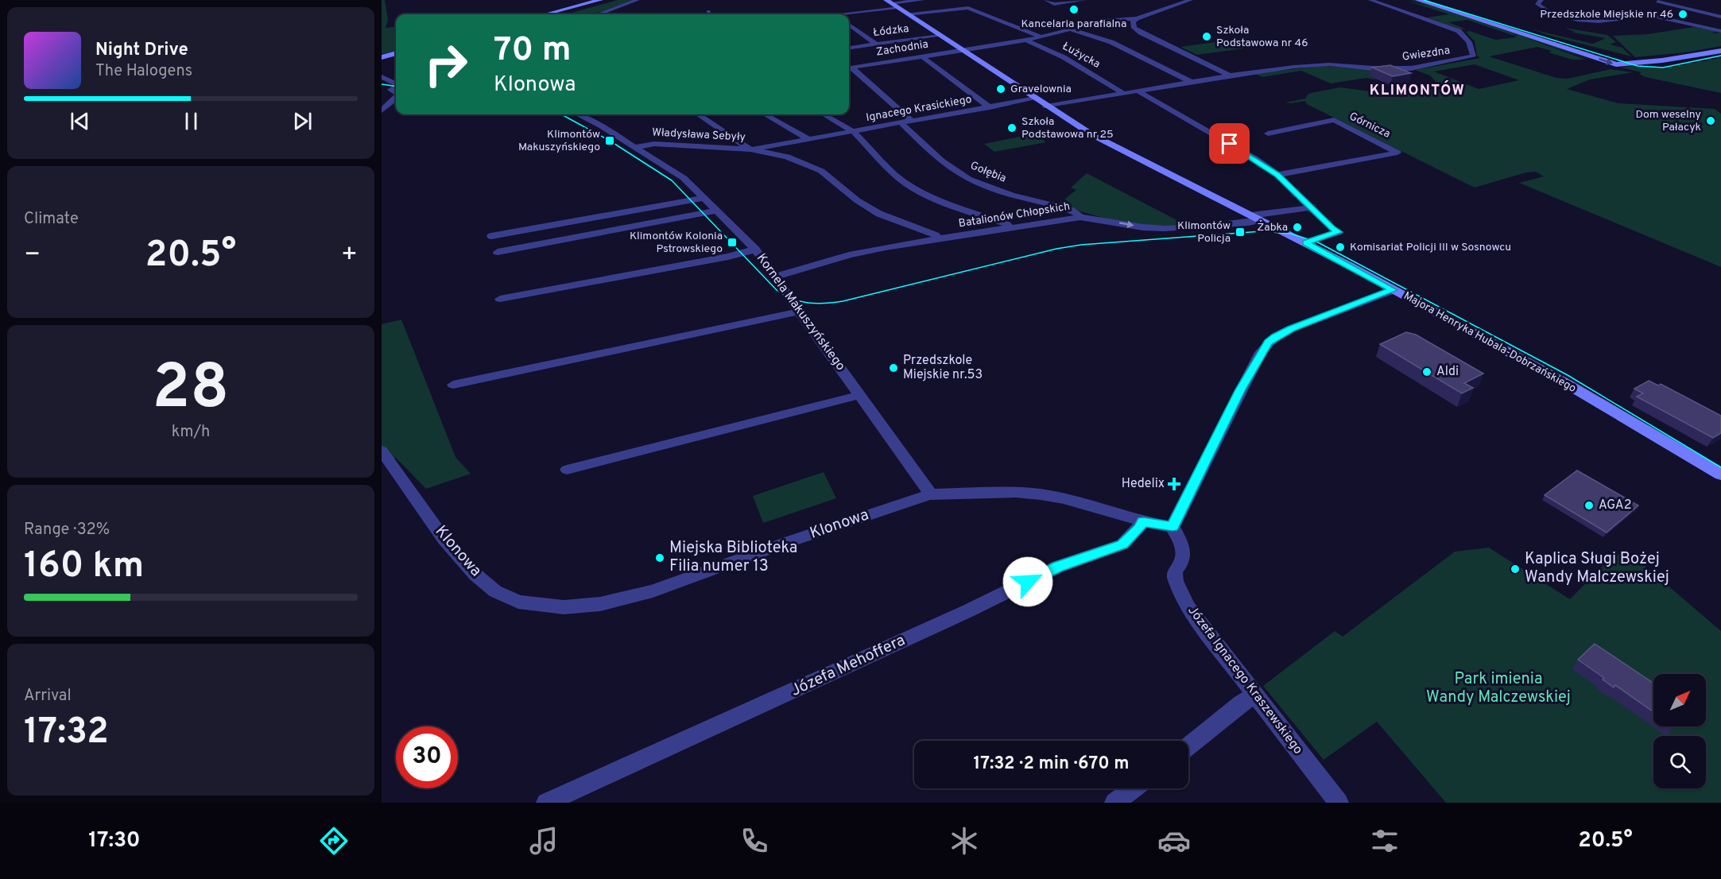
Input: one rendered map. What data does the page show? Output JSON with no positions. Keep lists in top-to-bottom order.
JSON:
{
  "streets": {
    "street": [
      "Łódzka",
      "Zachodnia",
      "Gwiezdna",
      "Łużycka",
      "Ignacego Krasickiego",
      "Górnicza",
      "Władysława Sebyły",
      "Gołębia",
      "Batalionów Chłopskich",
      "Kornela Makuszyńskiego",
      "Majora Henryka Hubala-Dobrzańskiego",
      "Klonowa",
      "Józefa Mehoffera",
      "Józefa Ignacego Kraszewskiego"
    ]
  },
  "crossings": [
    ["Łódzka", "Majora Henryka Hubala-Dobrzańskiego"],
    ["Zachodnia", "Łużycka"],
    ["Zachodnia", "Majora Henryka Hubala-Dobrzańskiego"],
    ["Gwiezdna", "Łużycka"],
    ["Gwiezdna", "Majora Henryka Hubala-Dobrzańskiego"],
    ["Ignacego Krasickiego", "Władysława Sebyły"],
    ["Ignacego Krasickiego", "Gołębia"],
    ["Ignacego Krasickiego", "Majora Henryka Hubala-Dobrzańskiego"],
    ["Władysława Sebyły", "Batalionów Chłopskich"],
    ["Władysława Sebyły", "Kornela Makuszyńskiego"],
    ["Gołębia", "Batalionów Chłopskich"],
    ["Batalionów Chłopskich", "Kornela Makuszyńskiego"],
    ["Batalionów Chłopskich", "Majora Henryka Hubala-Dobrzańskiego"],
    ["Kornela Makuszyńskiego", "Klonowa"],
    ["Klonowa", "Józefa Mehoffera"],
    ["Klonowa", "Józefa Ignacego Kraszewskiego"]
  ],
  "districts": ["KLIMONTÓW"],
  "parks": ["Park imienia Wandy Malczewskiej"],
  "places": {
    "other": [
      "Kancelaria parafialna",
      "Przedszkole Miejskie nr 46",
      "Szkoła Podstawowa nr 46",
      "Gravelownia",
      "Dom weselny Pałacyk",
      "Szkoła Podstawowa nr 25",
      "Żabka",
      "Komisariat Policji III w Sosnowcu",
      "Przedszkole Miejskie nr.53",
      "Aldi",
      "AGA2",
      "Miejska Biblioteka Filia numer 13",
      "Kaplica Sługi Bożej Wandy Malczewskiej"
    ],
    "transit": ["Klimontów Makuszyńskiego", "Klimontów Policja", "Klimontów Kolonia Pstrowskiego"],
    "health": ["Hedelix"]
  },
  "north": "top right",
  "page": {
    "turn": ["70 m", "Klonowa"],
    "song": ["Night Drive", "The Halogens"],
    "tile": [
      "Climate",
      ["28", "km/h"],
      ["Range · 32%", "160 km"],
      ["Arrival", "17:32"]
    ],
    "heat": ["−", "20.5°", "+"],
    "limit": "30",
    "trip": "17:32 · 2 min · 670 m",
    "tabs": ["17:30", "20.5°"]
  }
}
